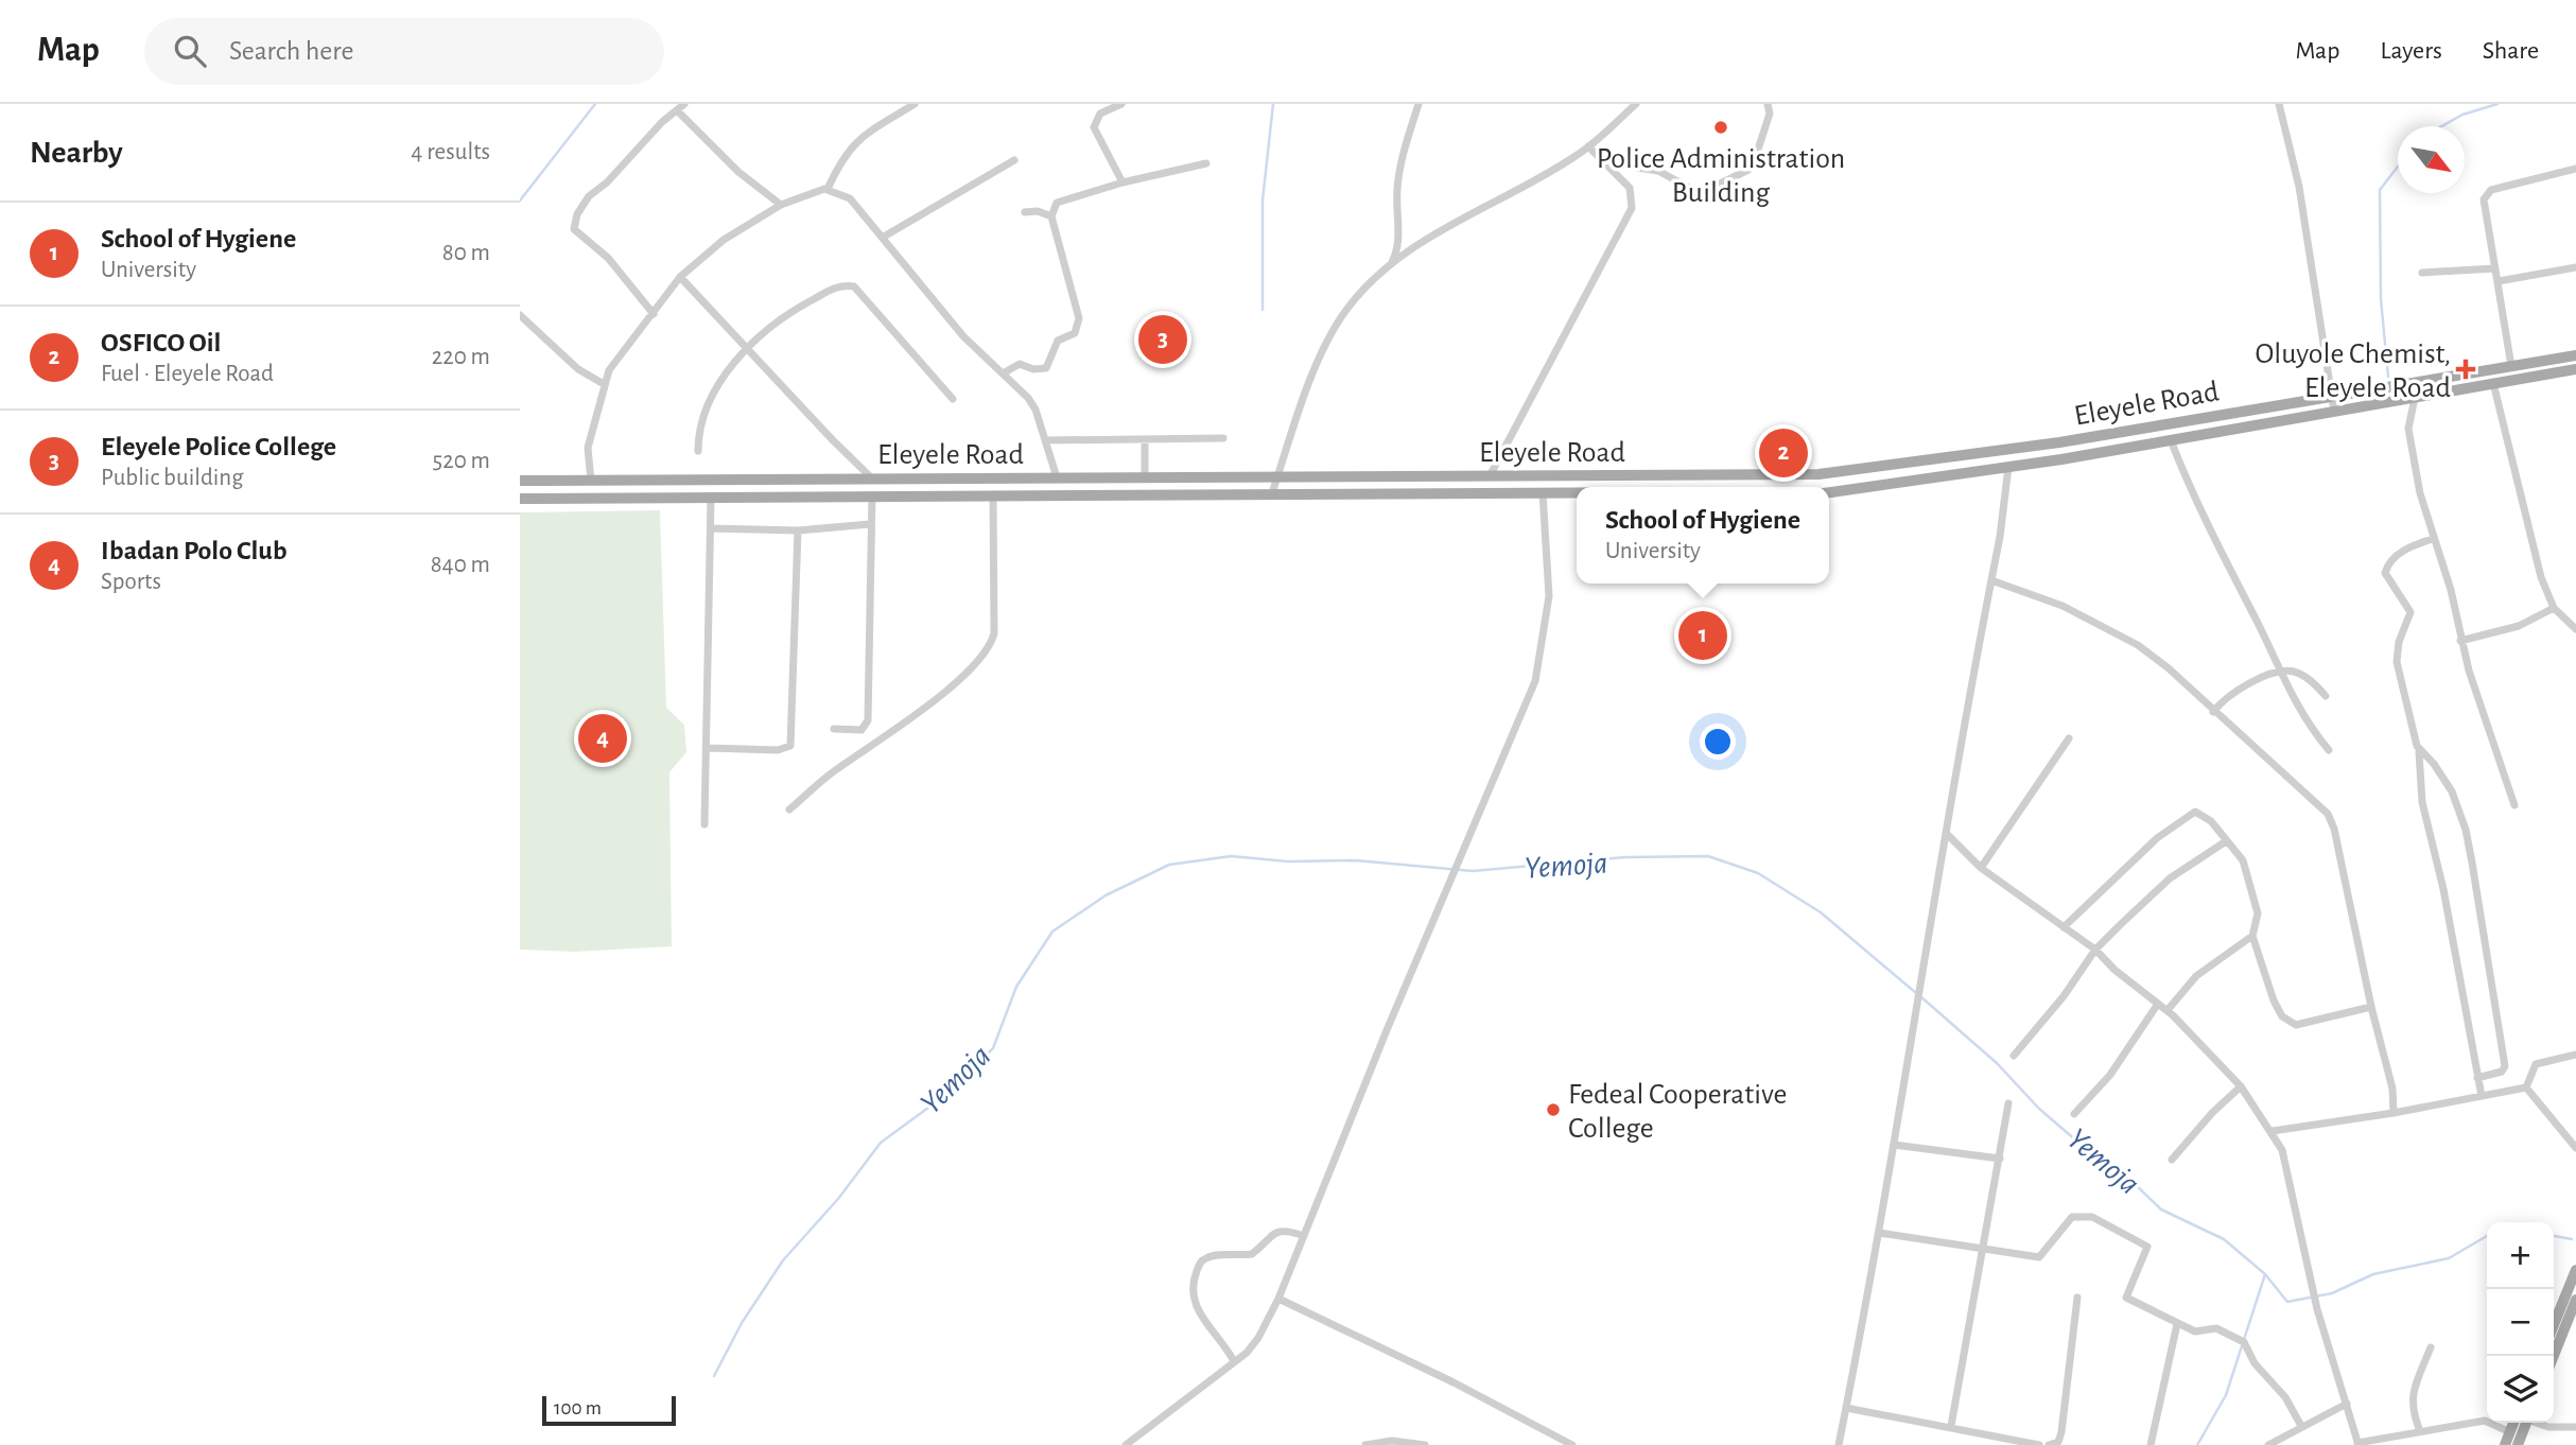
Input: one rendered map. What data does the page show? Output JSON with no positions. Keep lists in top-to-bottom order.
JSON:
{
  "streets": {
    "main road": ["Eleyele Road"]
  },
  "water": ["Yemoja"],
  "places": {
    "other": ["Police Administration Building", "Fedeal Cooperative College"],
    "health": ["Oluyole Chemist, Eleyele Road"]
  },
  "scale_bar": "100 m",
  "north": "bottom right",
  "page": {
    "header": "Map",
    "search": "Search here",
    "nav": ["Map", "Layers", "Share"],
    "heading": ["Nearby", "4 results"],
    "list": [
      {
        "mark": "1",
        "name": "School of Hygiene",
        "note": "University",
        "value": "80 m"
      },
      {
        "mark": "2",
        "name": "OSFICO Oil",
        "note": "Fuel · Eleyele Road",
        "value": "220 m"
      },
      {
        "mark": "3",
        "name": "Eleyele Police College",
        "note": "Public building",
        "value": "520 m"
      },
      {
        "mark": "4",
        "name": "Ibadan Polo Club",
        "note": "Sports",
        "value": "840 m"
      }
    ],
    "pins": [
      "3",
      "2",
      "1",
      "4"
    ],
    "popup": ["School of Hygiene", "University"],
    "map_buttons": ["+", "−"],
    "scale": "100 m"
  }
}
